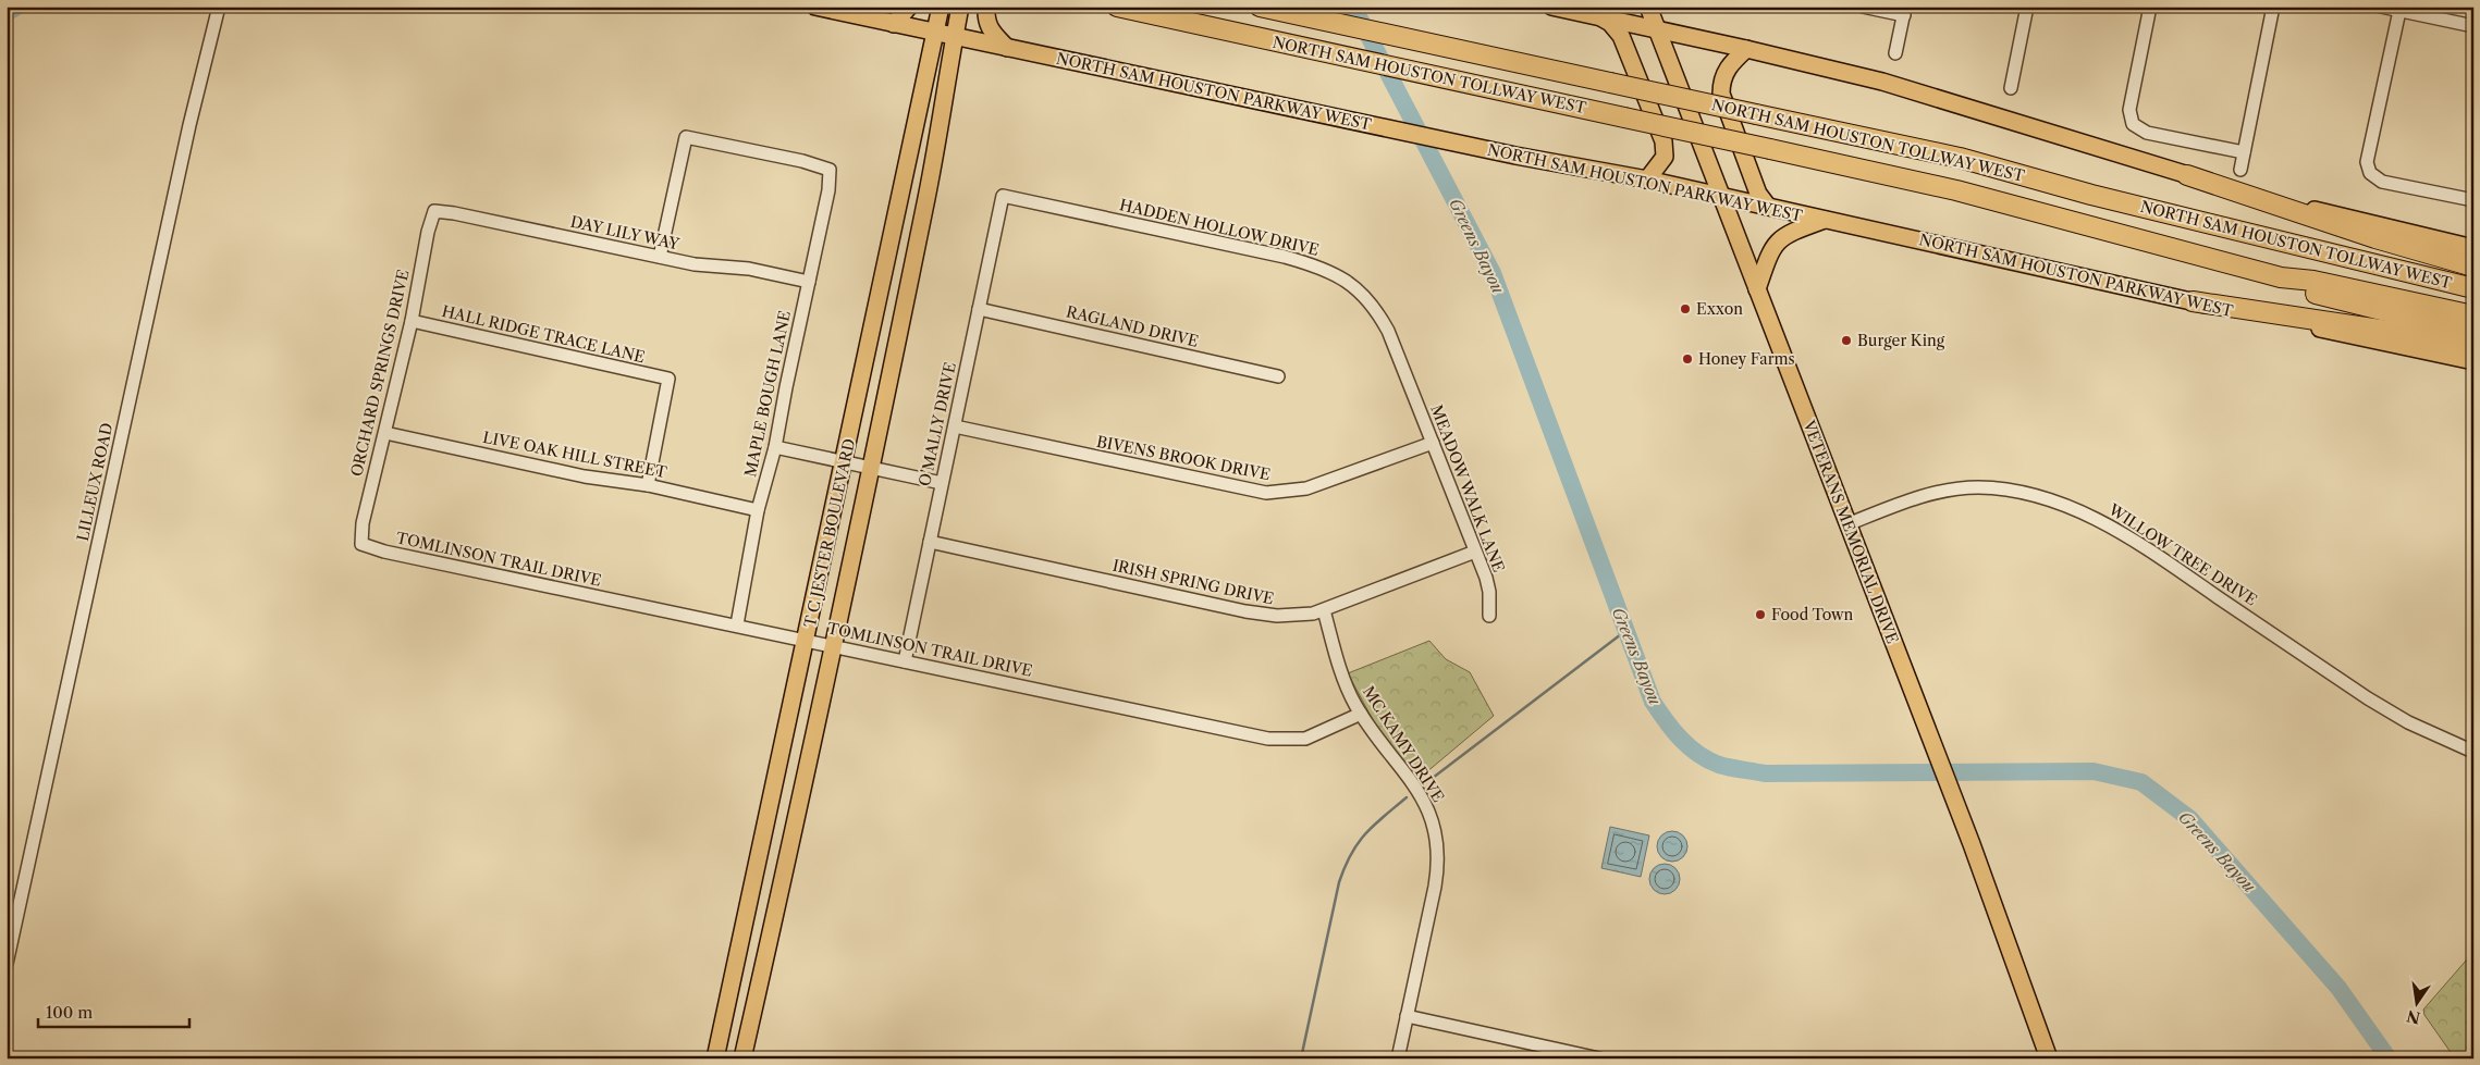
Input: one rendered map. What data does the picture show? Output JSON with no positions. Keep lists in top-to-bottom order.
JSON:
{
  "streets": {
    "highway": ["NORTH SAM HOUSTON TOLLWAY WEST"],
    "main road": ["NORTH SAM HOUSTON PARKWAY WEST", "VETERANS MEMORIAL DRIVE", "T C JESTER BOULEVARD"],
    "street": [
      "HADDEN HOLLOW DRIVE",
      "DAY LILY WAY",
      "RAGLAND DRIVE",
      "HALL RIDGE TRACE LANE",
      "ORCHARD SPRINGS DRIVE",
      "MAPLE BOUGH LANE",
      "O'MALLY DRIVE",
      "LIVE OAK HILL STREET",
      "BIVENS BROOK DRIVE",
      "LILLEUX ROAD",
      "MEADOW WALK LANE",
      "WILLOW TREE DRIVE",
      "TOMLINSON TRAIL DRIVE",
      "IRISH SPRING DRIVE",
      "MC KAMY DRIVE"
    ]
  },
  "crossings": [
    ["NORTH SAM HOUSTON PARKWAY WEST", "VETERANS MEMORIAL DRIVE"],
    ["NORTH SAM HOUSTON PARKWAY WEST", "T C JESTER BOULEVARD"],
    ["HADDEN HOLLOW DRIVE", "O'MALLY DRIVE"],
    ["HADDEN HOLLOW DRIVE", "MEADOW WALK LANE"],
    ["DAY LILY WAY", "ORCHARD SPRINGS DRIVE"],
    ["DAY LILY WAY", "MAPLE BOUGH LANE"],
    ["RAGLAND DRIVE", "O'MALLY DRIVE"],
    ["HALL RIDGE TRACE LANE", "ORCHARD SPRINGS DRIVE"],
    ["HALL RIDGE TRACE LANE", "LIVE OAK HILL STREET"],
    ["ORCHARD SPRINGS DRIVE", "LIVE OAK HILL STREET"],
    ["ORCHARD SPRINGS DRIVE", "TOMLINSON TRAIL DRIVE"],
    ["MAPLE BOUGH LANE", "LIVE OAK HILL STREET"],
    ["MAPLE BOUGH LANE", "TOMLINSON TRAIL DRIVE"],
    ["O'MALLY DRIVE", "BIVENS BROOK DRIVE"],
    ["O'MALLY DRIVE", "TOMLINSON TRAIL DRIVE"],
    ["O'MALLY DRIVE", "IRISH SPRING DRIVE"],
    ["BIVENS BROOK DRIVE", "MEADOW WALK LANE"],
    ["MEADOW WALK LANE", "IRISH SPRING DRIVE"],
    ["VETERANS MEMORIAL DRIVE", "WILLOW TREE DRIVE"],
    ["T C JESTER BOULEVARD", "TOMLINSON TRAIL DRIVE"],
    ["TOMLINSON TRAIL DRIVE", "MC KAMY DRIVE"],
    ["IRISH SPRING DRIVE", "MC KAMY DRIVE"]
  ],
  "water": ["Greens Bayou"],
  "places": [
    "Exxon",
    "Burger King",
    "Honey Farms",
    "Food Town"
  ],
  "scale_bar": "100 m",
  "north": "bottom"
}
